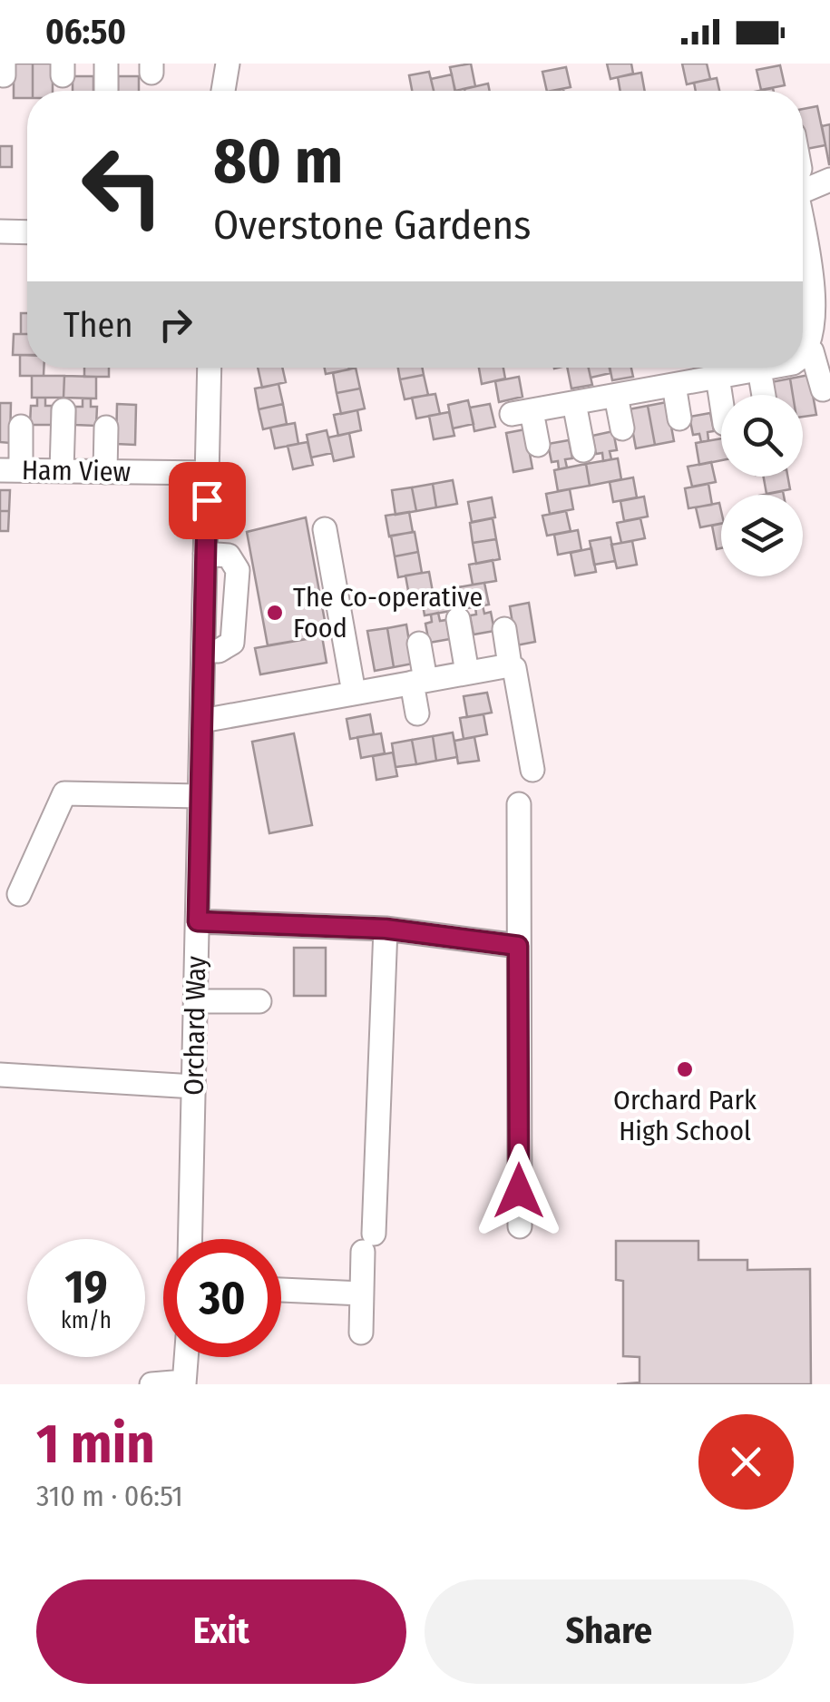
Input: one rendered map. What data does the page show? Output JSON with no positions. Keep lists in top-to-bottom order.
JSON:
{
  "streets": {
    "street": ["Ham View", "Orchard Way"]
  },
  "crossings": [
    ["Ham View", "Orchard Way"]
  ],
  "places": ["The Co-operative Food", "Orchard Park High School"],
  "page": {
    "status": "06:50",
    "turn": ["80 m", "Overstone Gardens"],
    "then": "Then",
    "speed": "19 km/h",
    "limit": "30",
    "heading": ["1 min", "310 m · 06:51"],
    "buttons": ["Exit", "Share"]
  }
}
